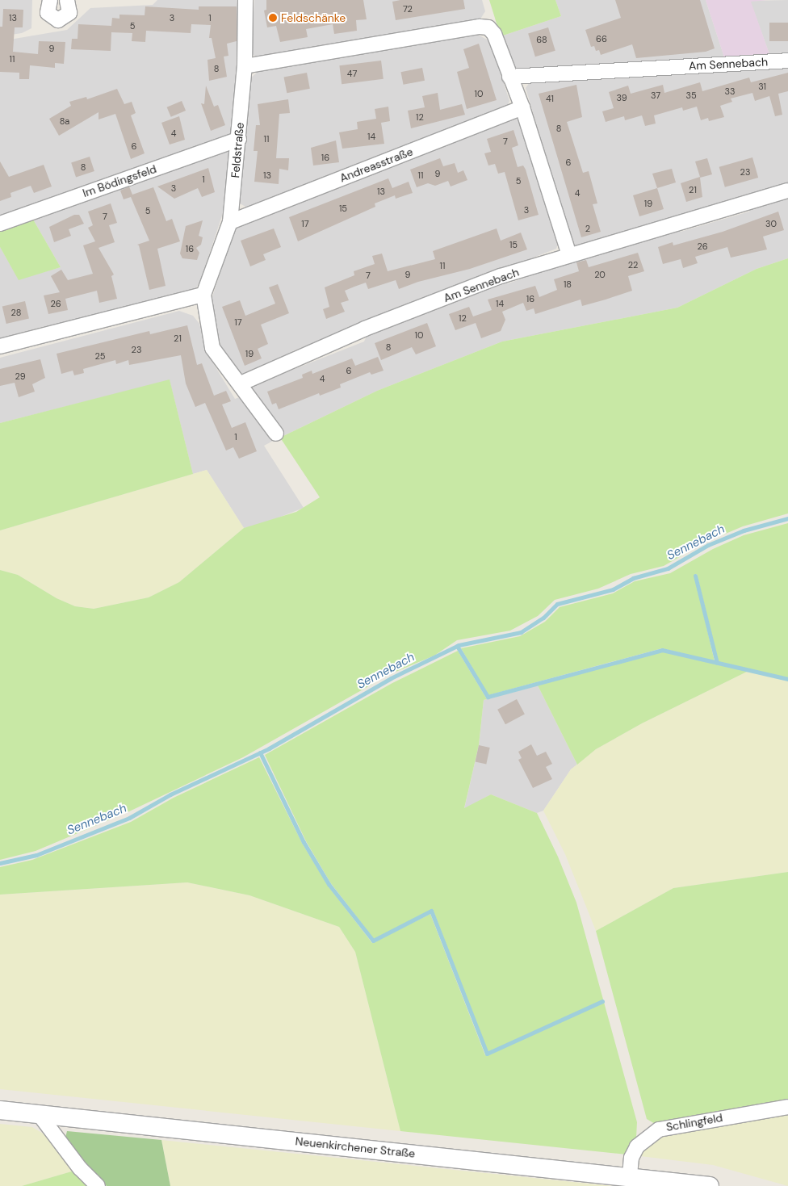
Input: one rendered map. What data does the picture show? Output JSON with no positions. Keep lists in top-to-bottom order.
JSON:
{
  "streets": {
    "street": [
      "Am Sennebach",
      "Feldstraße",
      "Andreasstraße",
      "Im Bödingsfeld",
      "Schlingfeld",
      "Neuenkirchener Straße"
    ]
  },
  "crossings": [
    ["Feldstraße", "Andreasstraße"],
    ["Feldstraße", "Im Bödingsfeld"],
    ["Schlingfeld", "Neuenkirchener Straße"]
  ],
  "water": ["Sennebach"],
  "places": ["Feldschänke"],
  "house_numbers": [
    "72",
    "13",
    "3",
    "1",
    "5",
    "66",
    "68",
    "9",
    "11",
    "8",
    "47",
    "31",
    "33",
    "10",
    "37",
    "35",
    "39",
    "41",
    "12",
    "8a",
    "8",
    "4",
    "14",
    "11",
    "7",
    "6",
    "16",
    "6",
    "8",
    "23",
    "9",
    "13",
    "11",
    "1",
    "5",
    "3",
    "21",
    "13",
    "4",
    "19",
    "15",
    "3",
    "5",
    "7",
    "17",
    "30",
    "2",
    "15",
    "26",
    "16",
    "22",
    "11",
    "9",
    "20",
    "7",
    "18",
    "16",
    "26",
    "14",
    "28",
    "12",
    "17",
    "10",
    "21",
    "8",
    "23",
    "19",
    "25",
    "6",
    "29",
    "4",
    "1"
  ]
}
